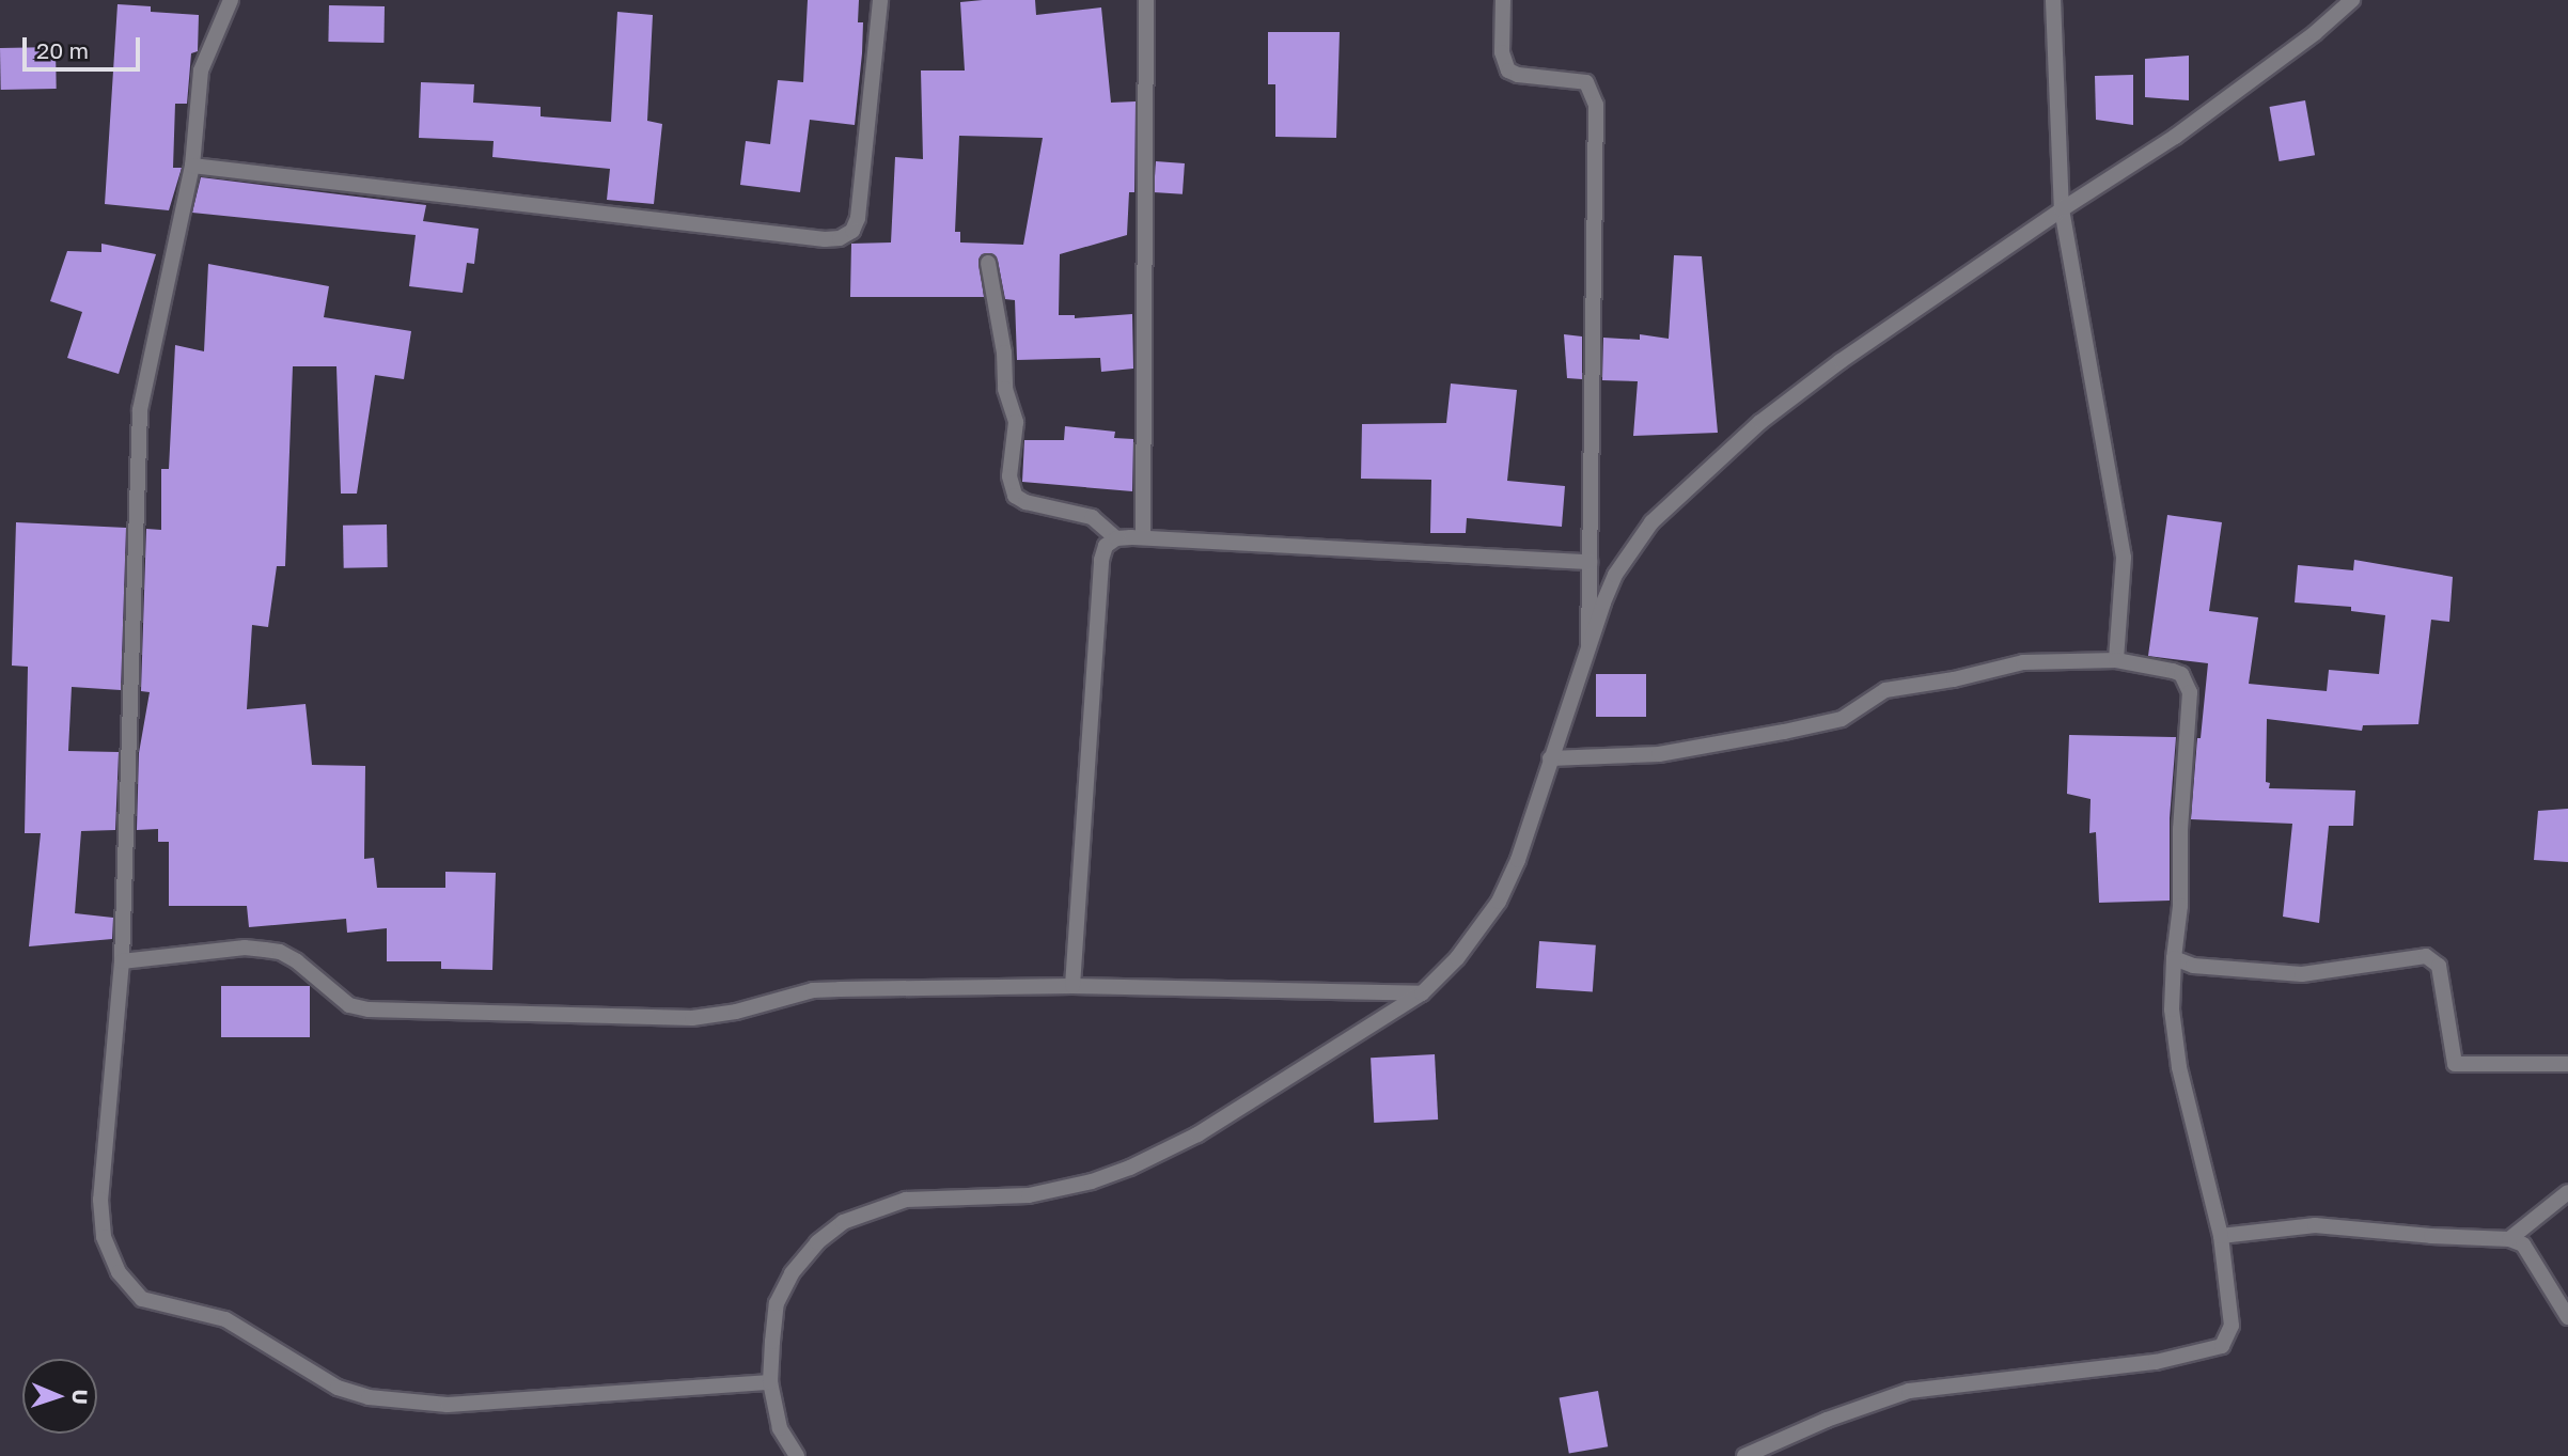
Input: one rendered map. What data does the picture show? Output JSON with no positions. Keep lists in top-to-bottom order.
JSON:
{
  "scale_bar": "20 m",
  "north": "right"
}
